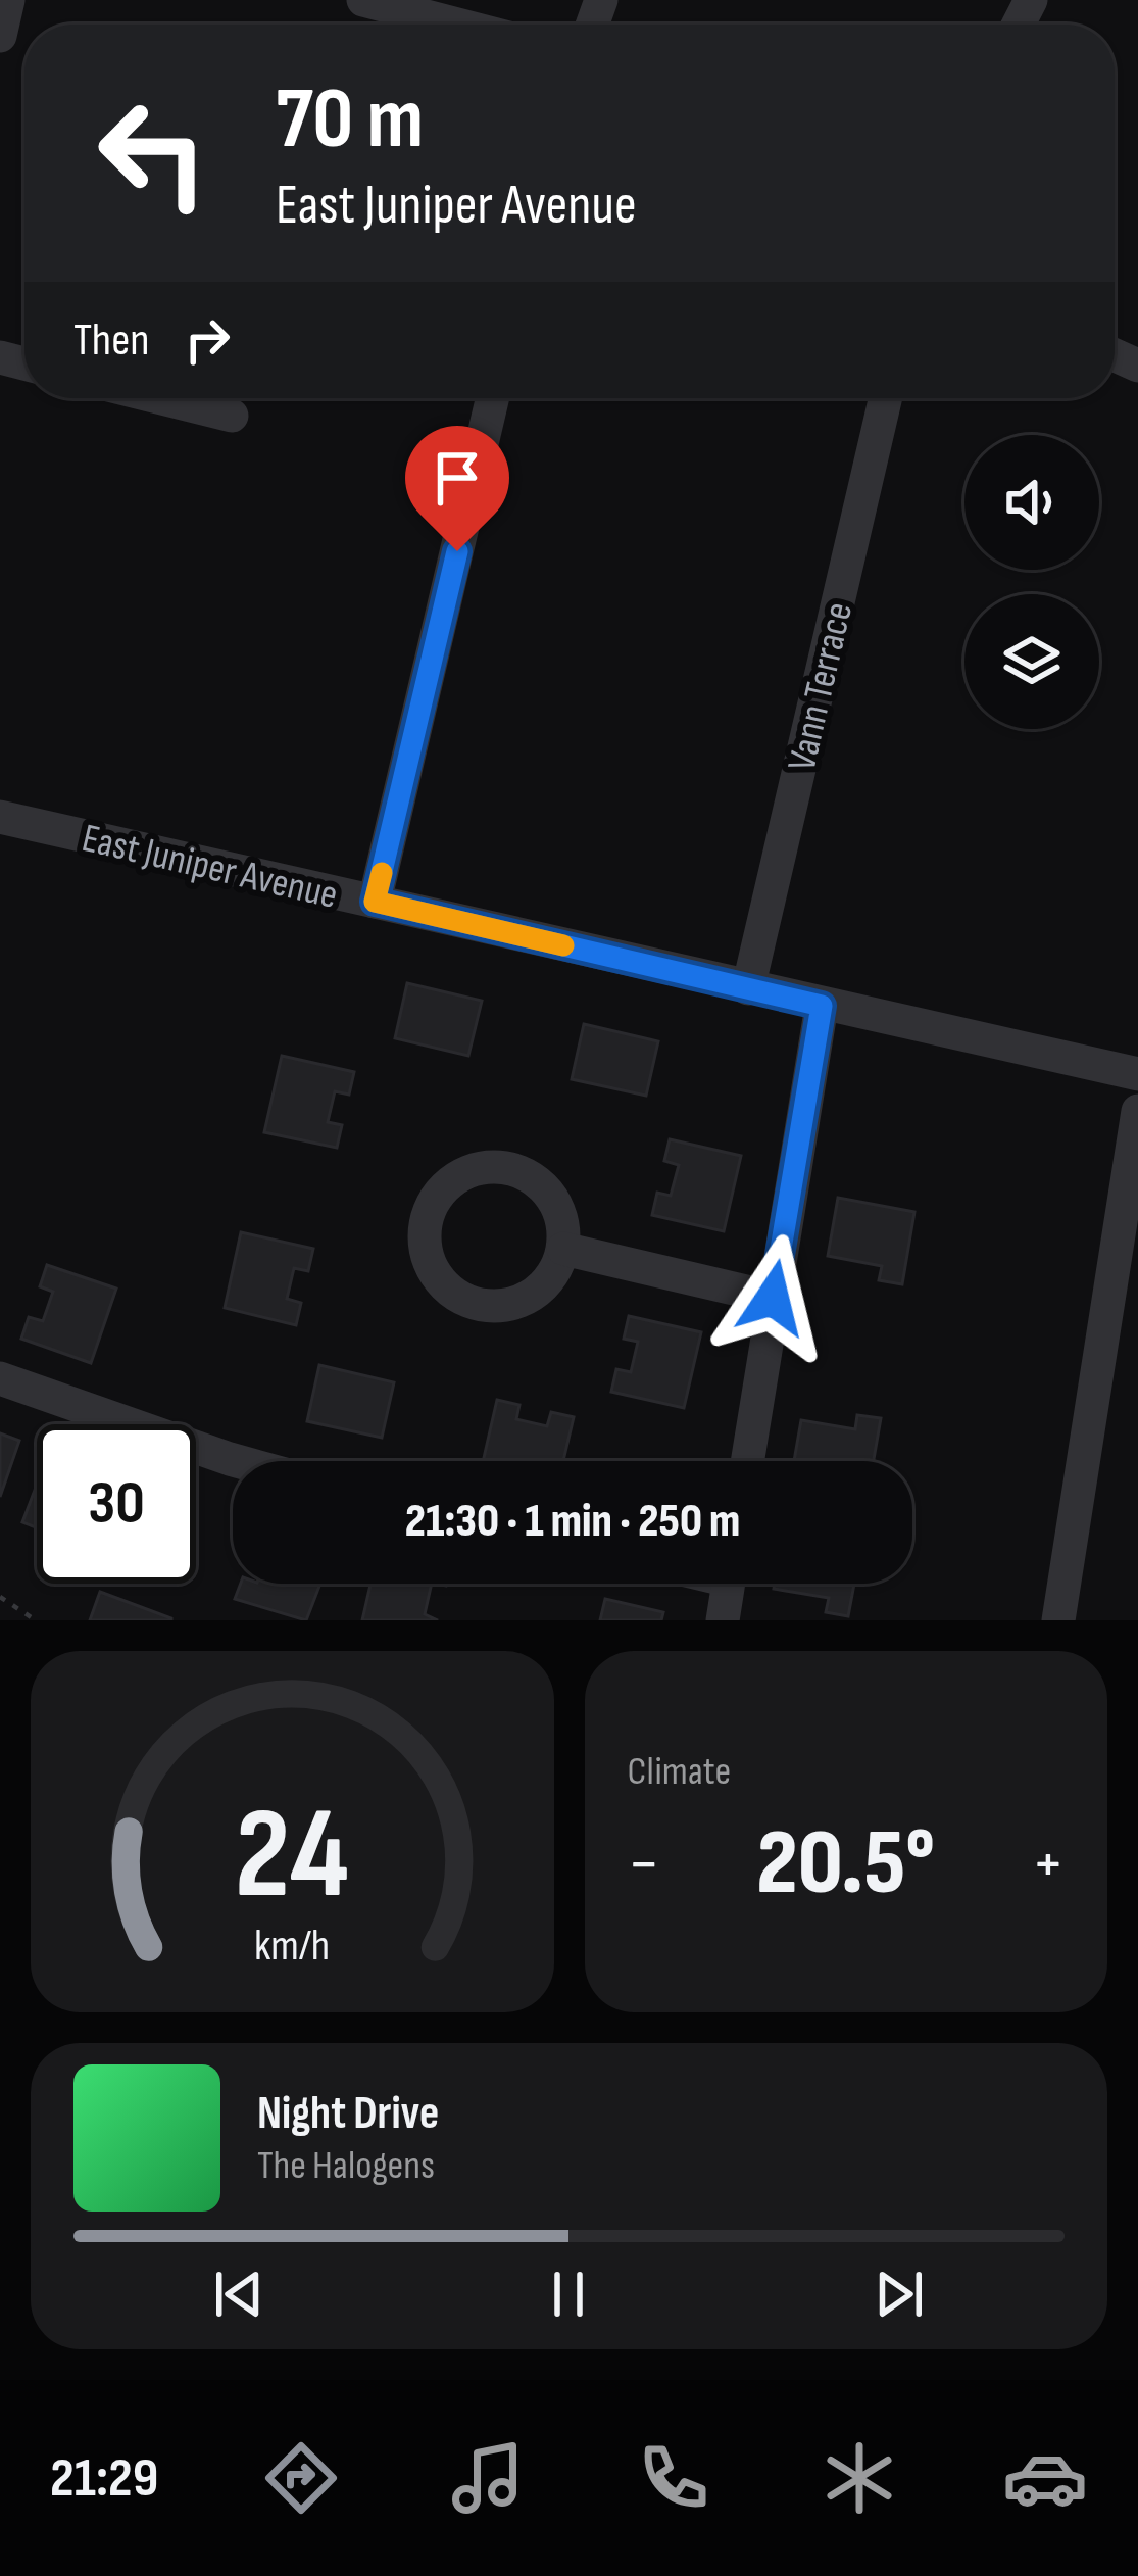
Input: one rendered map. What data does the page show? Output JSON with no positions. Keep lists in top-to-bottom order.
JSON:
{
  "streets": {
    "street": ["Vann Terrace", "East Juniper Avenue"]
  },
  "crossings": [
    ["Vann Terrace", "East Juniper Avenue"]
  ],
  "page": {
    "turn": ["70 m", "East Juniper Avenue"],
    "then": "Then",
    "limit": "30",
    "trip": "21:30 · 1 min · 250 m",
    "tile": "Climate",
    "heat": ["−", "20.5°", "+"],
    "song": ["Night Drive", "The Halogens"],
    "tabs": "21:29",
    "gauge": ["24", "km/h"]
  }
}
